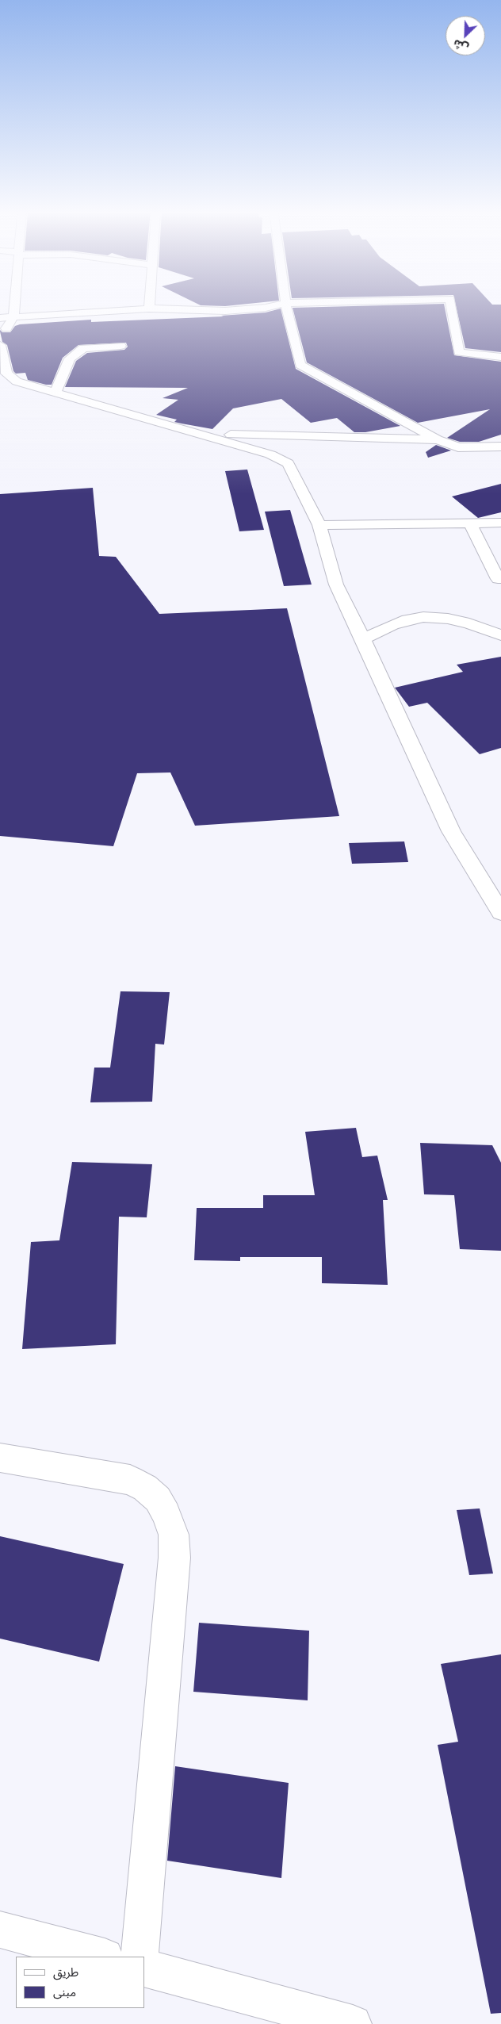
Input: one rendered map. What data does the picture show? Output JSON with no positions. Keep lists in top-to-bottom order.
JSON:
{
  "legend": ["طريق", "مبنى"],
  "north": "bottom left"
}
